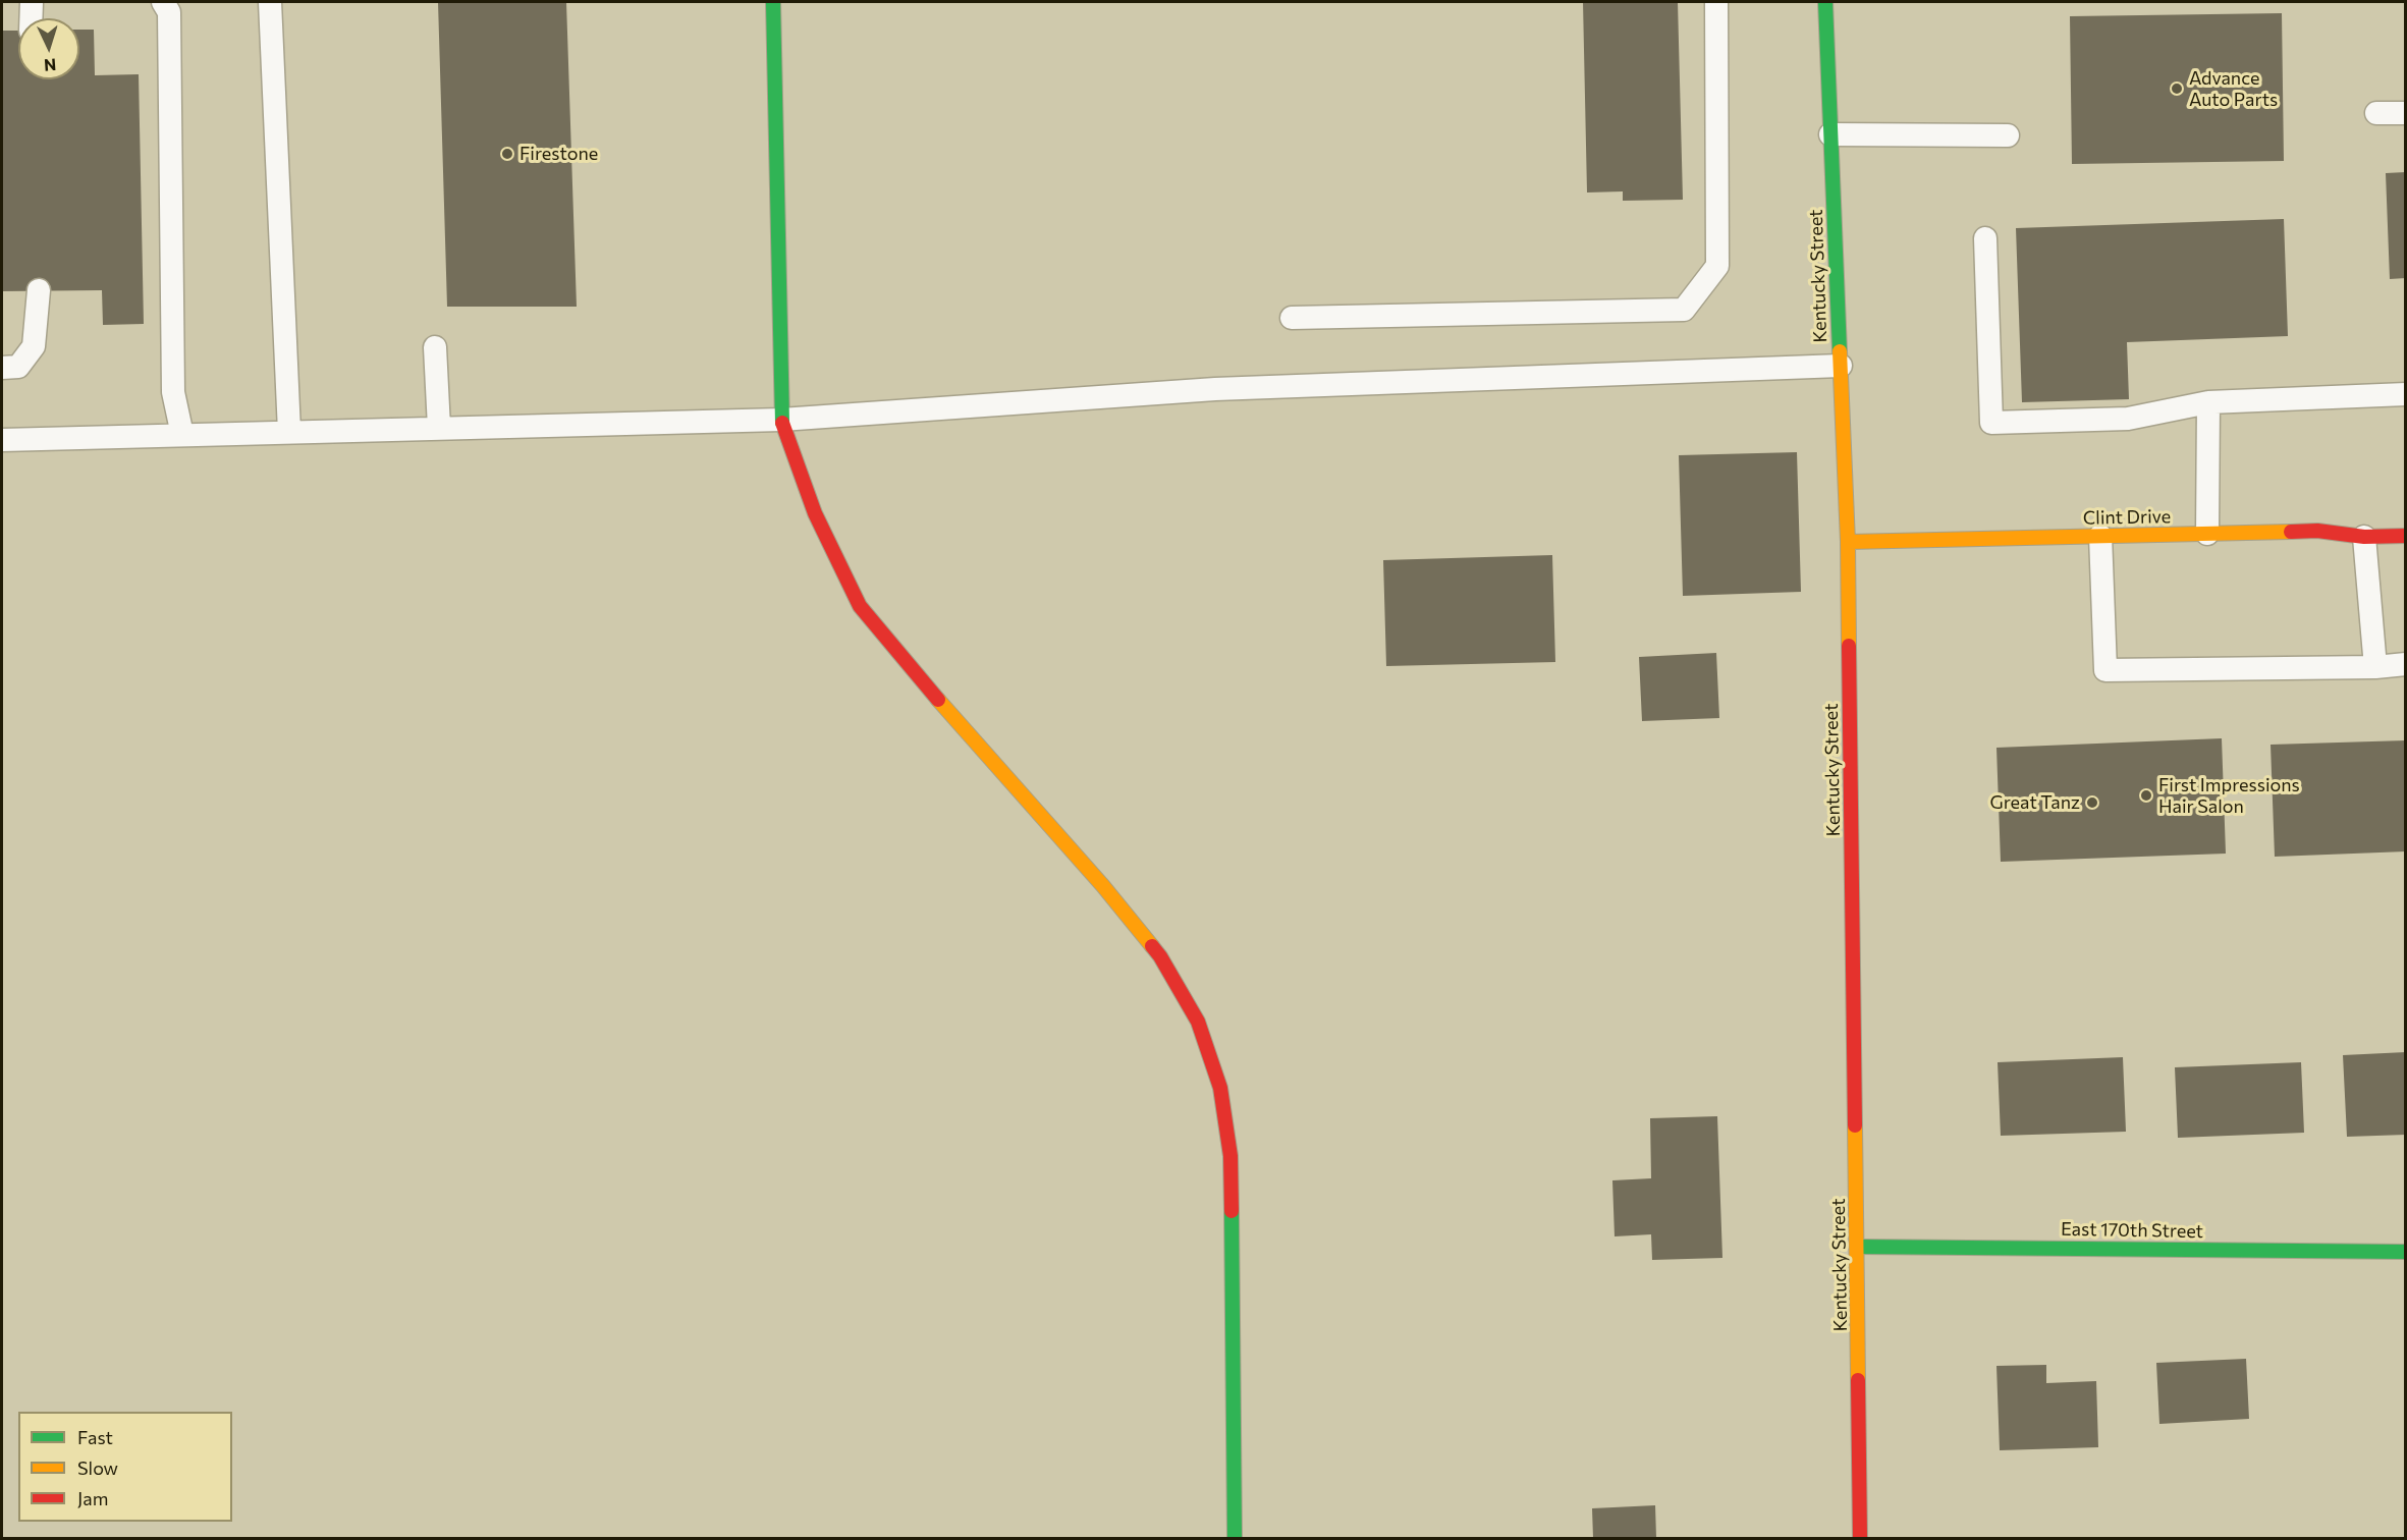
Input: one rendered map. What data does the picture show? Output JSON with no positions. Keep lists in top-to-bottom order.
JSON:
{
  "streets": {
    "street": ["Kentucky Street", "Clint Drive", "East 170th Street"]
  },
  "crossings": [
    ["Kentucky Street", "Clint Drive"],
    ["Kentucky Street", "East 170th Street"]
  ],
  "places": [
    "Advance Auto Parts",
    "Firestone",
    "First Impressions Hair Salon",
    "Great Tanz"
  ],
  "legend": ["Fast", "Slow", "Jam"],
  "north": "bottom"
}
